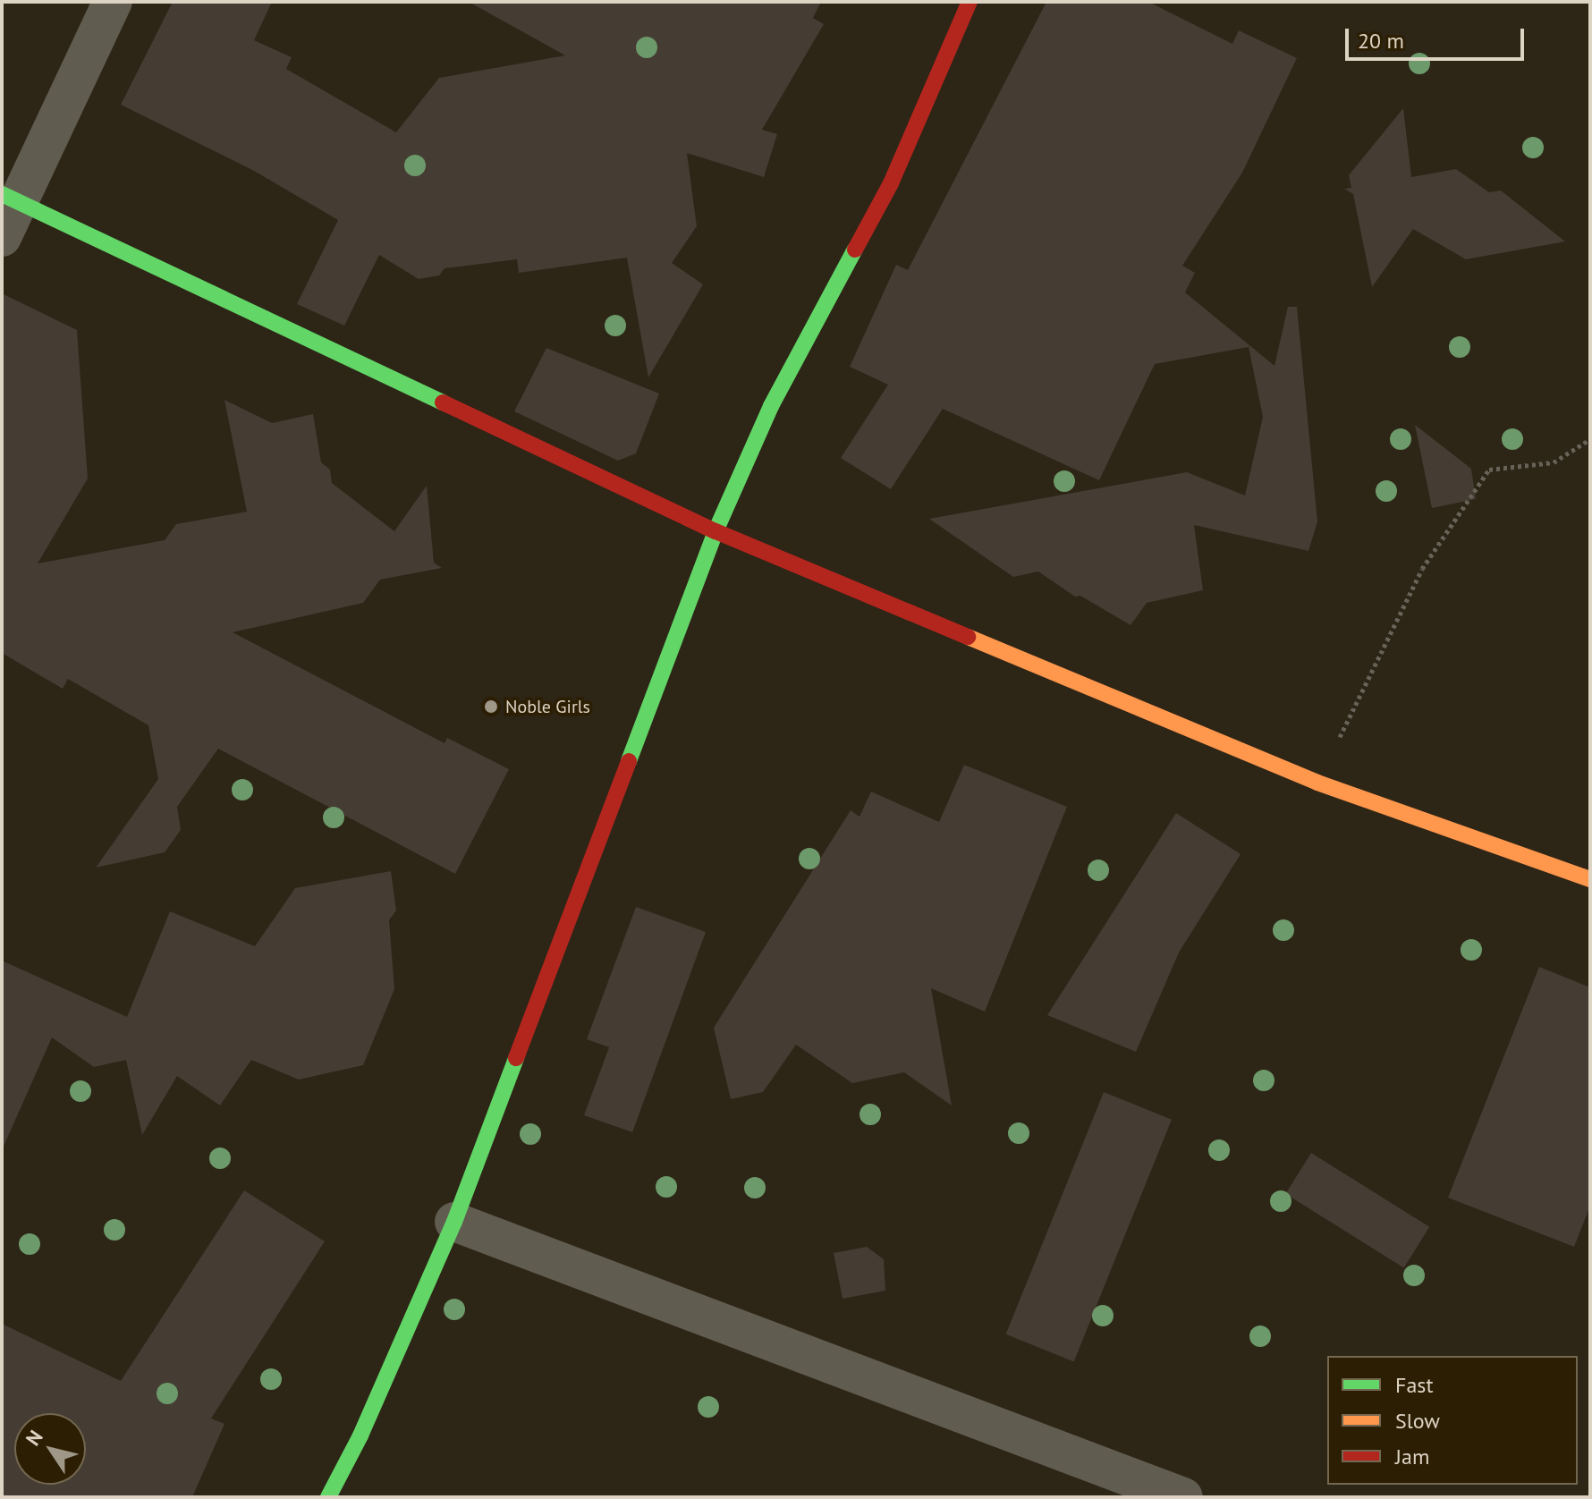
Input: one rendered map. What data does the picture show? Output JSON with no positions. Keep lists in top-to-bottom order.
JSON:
{
  "places": ["Noble Girls"],
  "legend": ["Fast", "Slow", "Jam"],
  "scale_bar": "20 m",
  "north": "top left"
}
